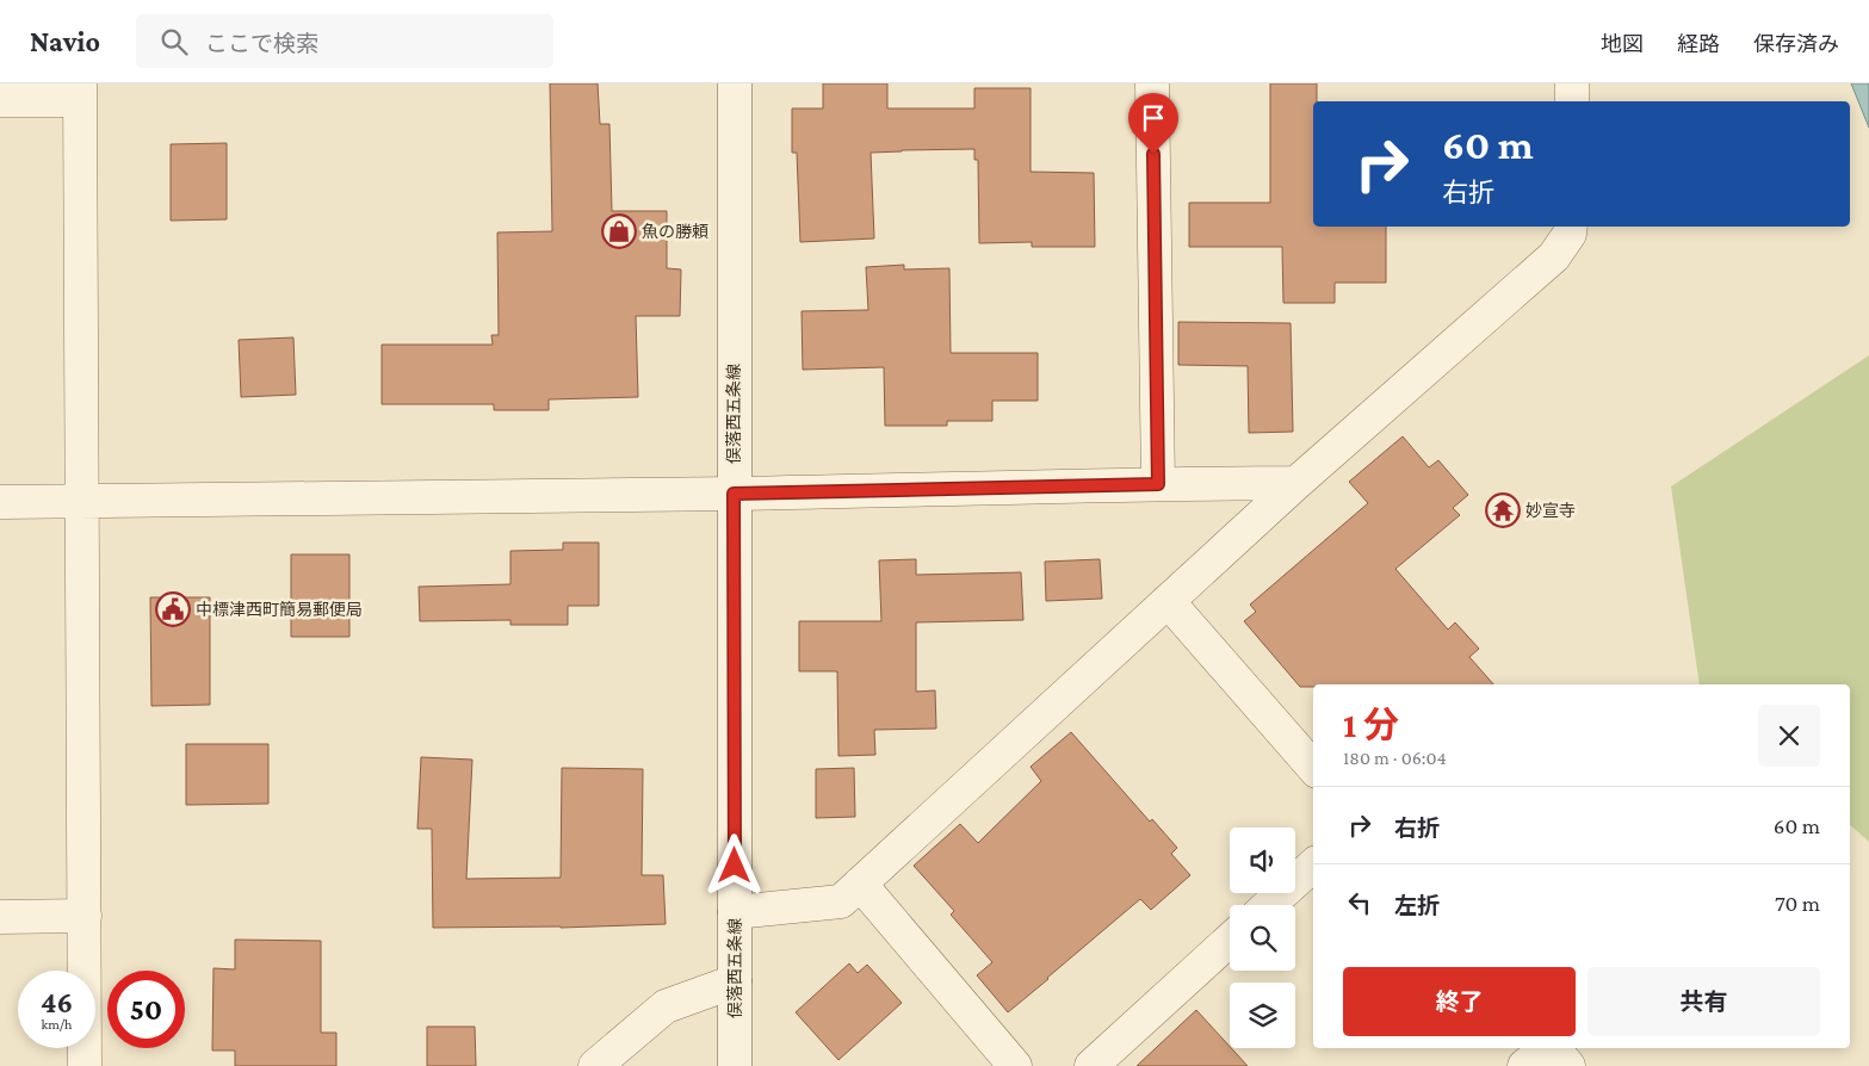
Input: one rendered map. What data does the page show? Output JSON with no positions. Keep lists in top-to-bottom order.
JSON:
{
  "streets": {
    "street": ["俣落西五条線"]
  },
  "places": {
    "shop": ["魚の勝頼"],
    "temple": ["妙宣寺"],
    "public building": ["中標津西町簡易郵便局"]
  },
  "page": {
    "header": "Navio",
    "search": "ここで検索",
    "nav": ["地図", "経路", "保存済み"],
    "turn": ["60 m", "右折"],
    "heading": ["1 分", "180 m · 06:04"],
    "list": [
      {
        "name": "右折",
        "value": "60 m"
      },
      {
        "name": "左折",
        "value": "70 m"
      }
    ],
    "buttons": ["終了", "共有"],
    "speed": "46 km/h",
    "limit": "50"
  }
}
